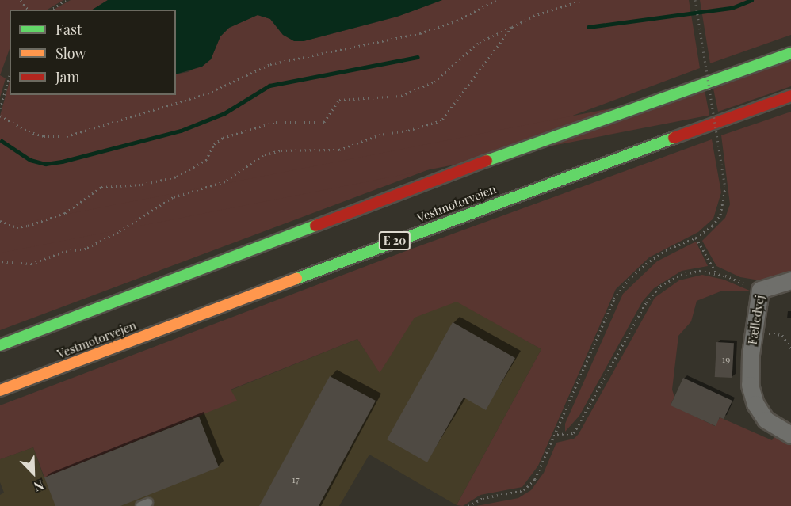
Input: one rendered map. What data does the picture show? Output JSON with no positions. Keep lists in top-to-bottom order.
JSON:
{
  "streets": {
    "highway": ["Vestmotorvejen", "E 20"],
    "street": ["Fælledvej"]
  },
  "house_numbers": ["19", "17"],
  "legend": ["Fast", "Slow", "Jam"],
  "north": "bottom right"
}
